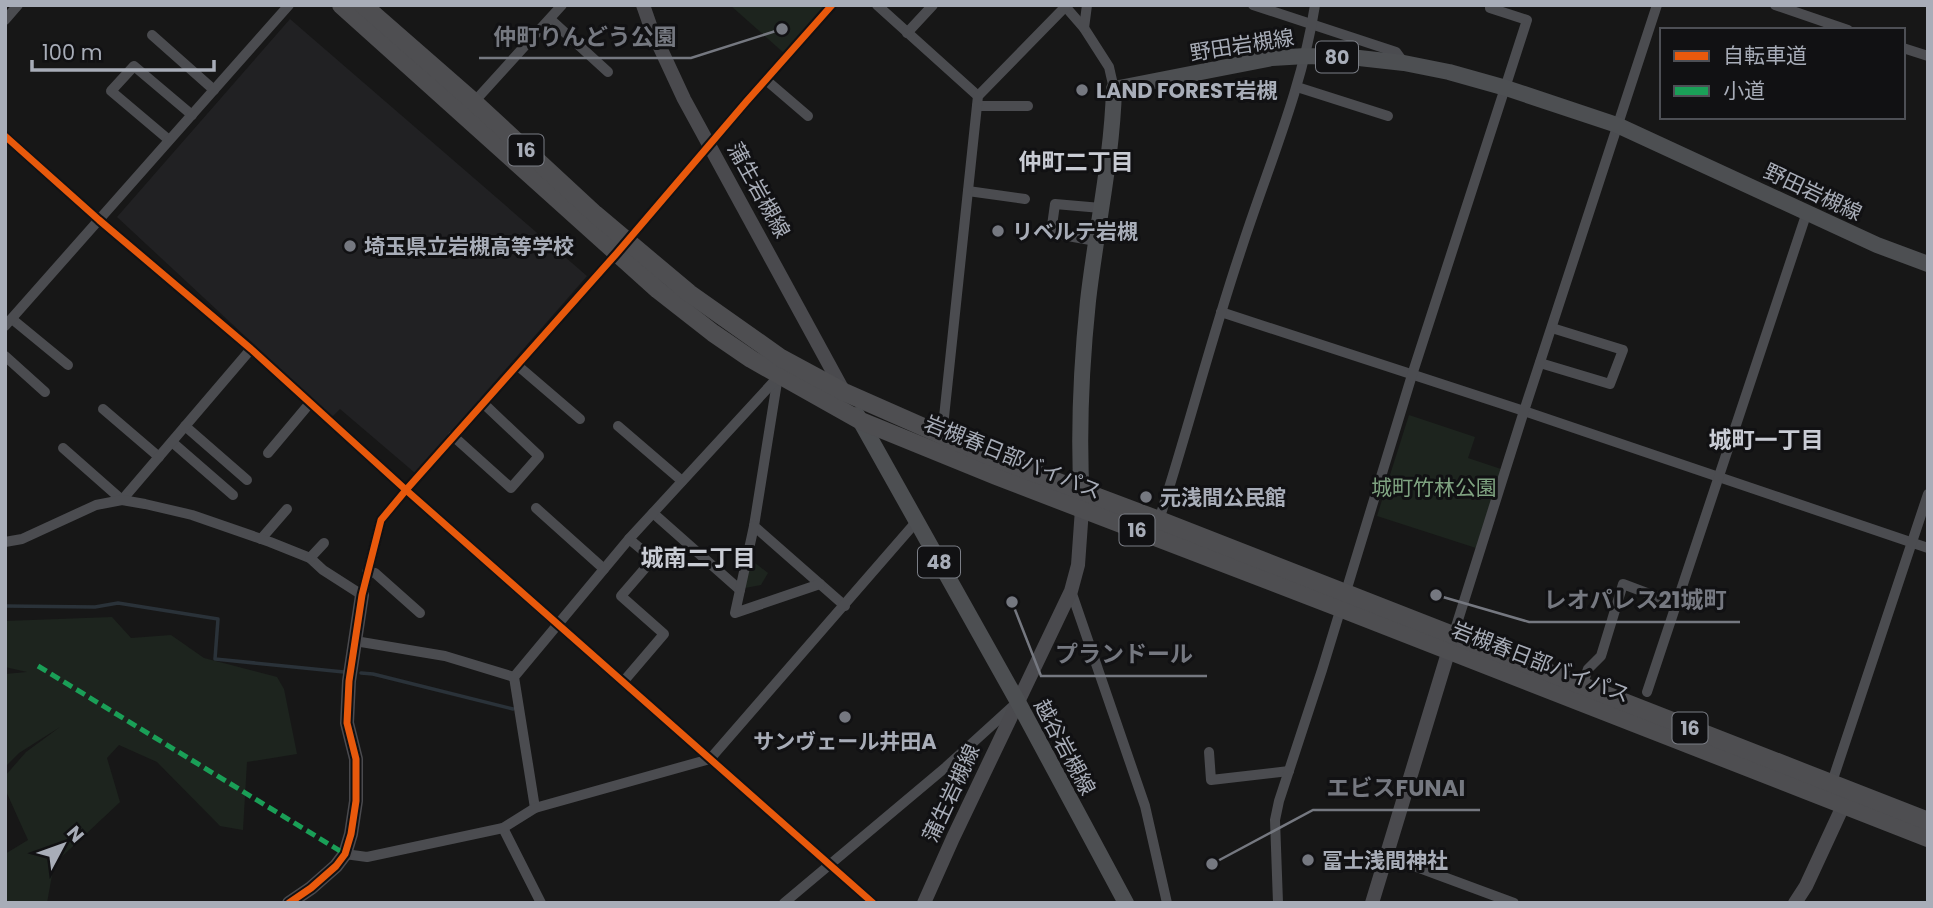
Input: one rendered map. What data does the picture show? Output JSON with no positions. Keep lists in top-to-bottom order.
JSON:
{
  "streets": {
    "highway": ["16", "岩槻春日部バイパス"],
    "main road": [
      "野田岩槻線",
      "80",
      "48",
      "越谷岩槻線"
    ],
    "street": ["蒲生岩槻線"]
  },
  "crossings": [
    ["蒲生岩槻線", "岩槻春日部バイパス"],
    ["蒲生岩槻線", "越谷岩槻線"],
    ["岩槻春日部バイパス", "越谷岩槻線"]
  ],
  "districts": ["仲町二丁目", "城町一丁目", "城南二丁目"],
  "parks": ["城町竹林公園"],
  "places": [
    "仲町りんどう公園",
    "LAND FOREST岩槻",
    "リベルテ岩槻",
    "埼玉県立岩槻高等学校",
    "元浅間公民館",
    "レオパレス21城町",
    "プランドール",
    "サンヴェール井田A",
    "冨士浅間神社",
    "エビスFUNAI"
  ],
  "legend": ["自転車道", "小道"],
  "scale_bar": "100 m",
  "north": "top right"
}
